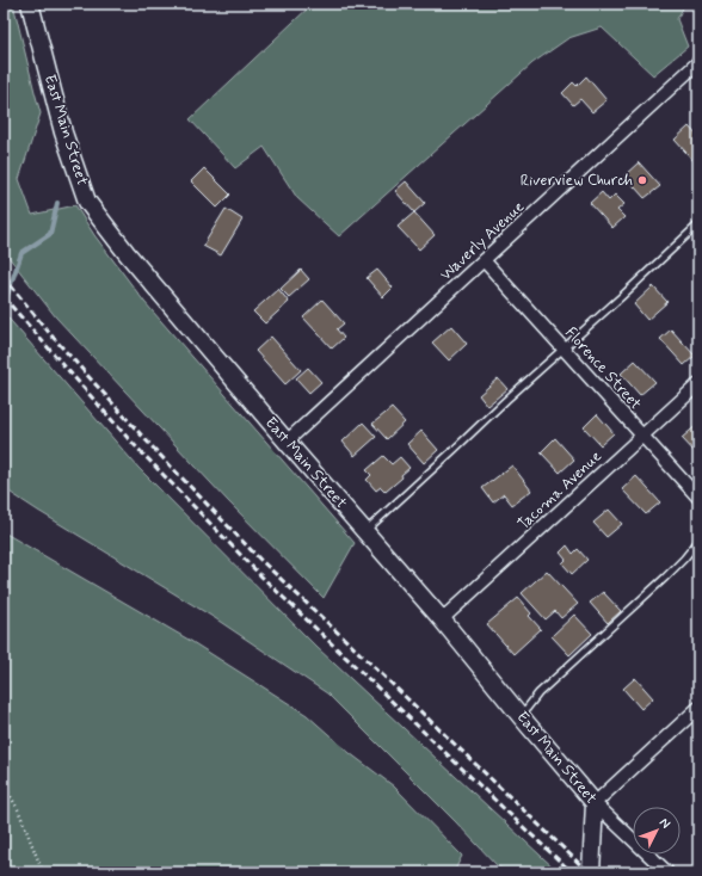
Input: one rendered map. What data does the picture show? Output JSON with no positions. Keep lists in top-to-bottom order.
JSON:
{
  "streets": {
    "street": [
      "East Main Street",
      "Waverly Avenue",
      "Florence Street",
      "Tacoma Avenue"
    ]
  },
  "crossings": [
    ["East Main Street", "Waverly Avenue"],
    ["East Main Street", "Tacoma Avenue"],
    ["Waverly Avenue", "Florence Street"],
    ["Florence Street", "Tacoma Avenue"]
  ],
  "places": ["Riverview Church"],
  "north": "top right"
}
